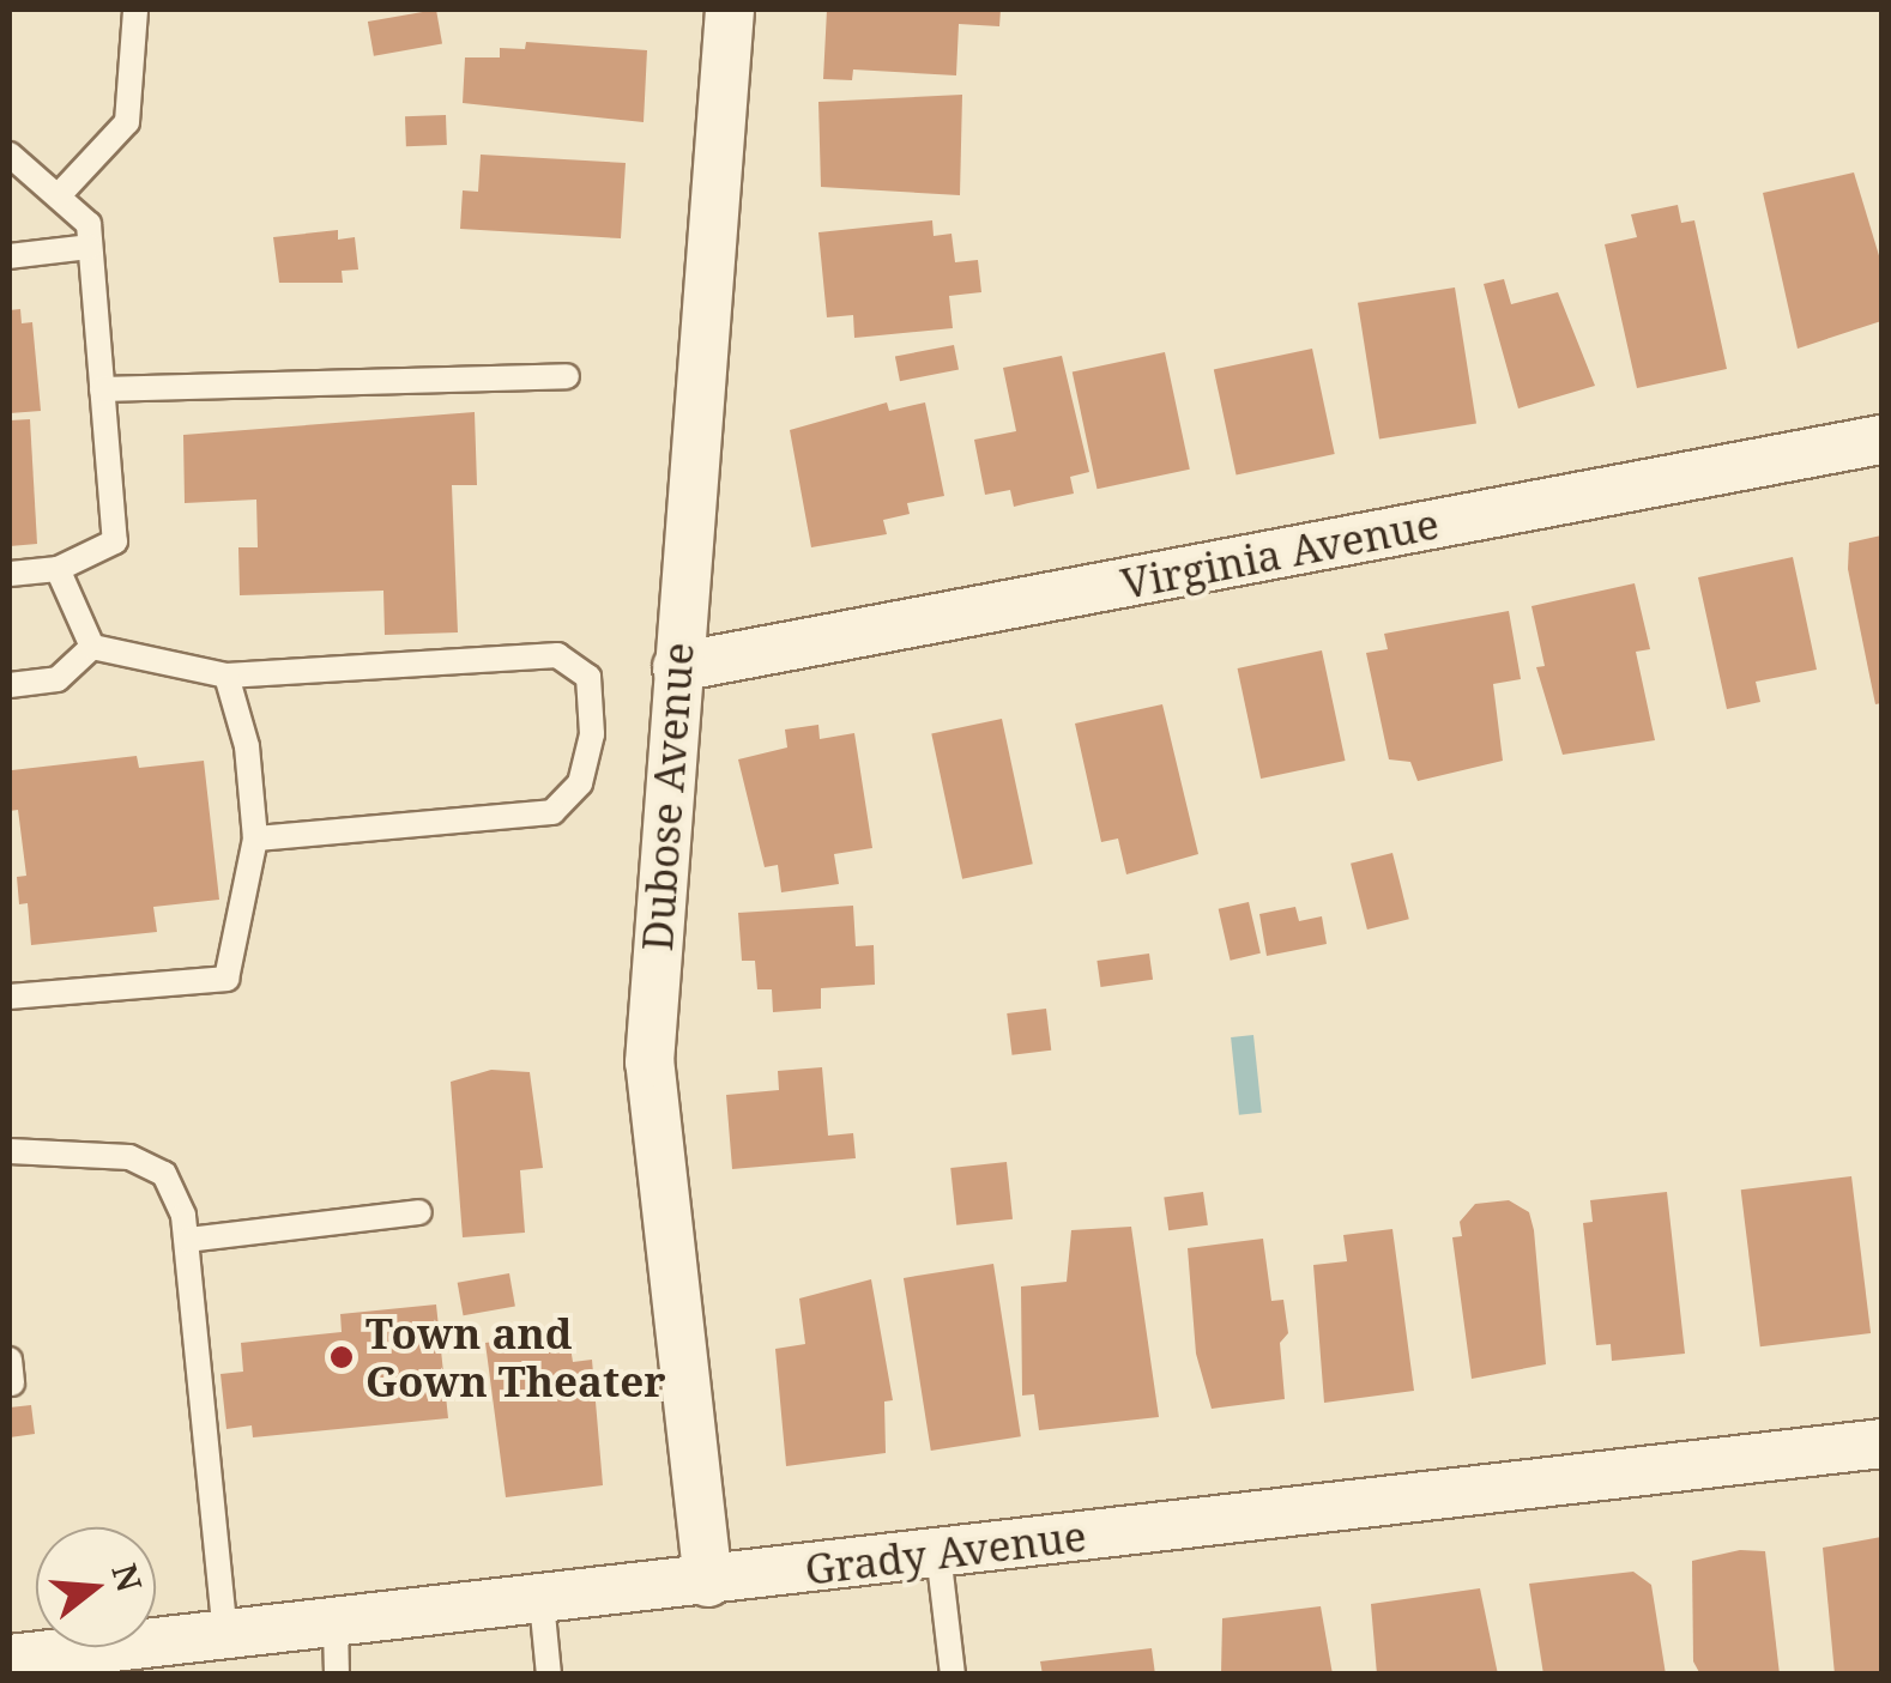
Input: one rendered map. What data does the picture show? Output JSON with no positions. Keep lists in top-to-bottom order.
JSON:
{
  "streets": {
    "street": ["Virginia Avenue", "Dubose Avenue", "Grady Avenue"]
  },
  "crossings": [
    ["Virginia Avenue", "Dubose Avenue"],
    ["Dubose Avenue", "Grady Avenue"]
  ],
  "places": ["Town and Gown Theater"],
  "north": "right"
}
